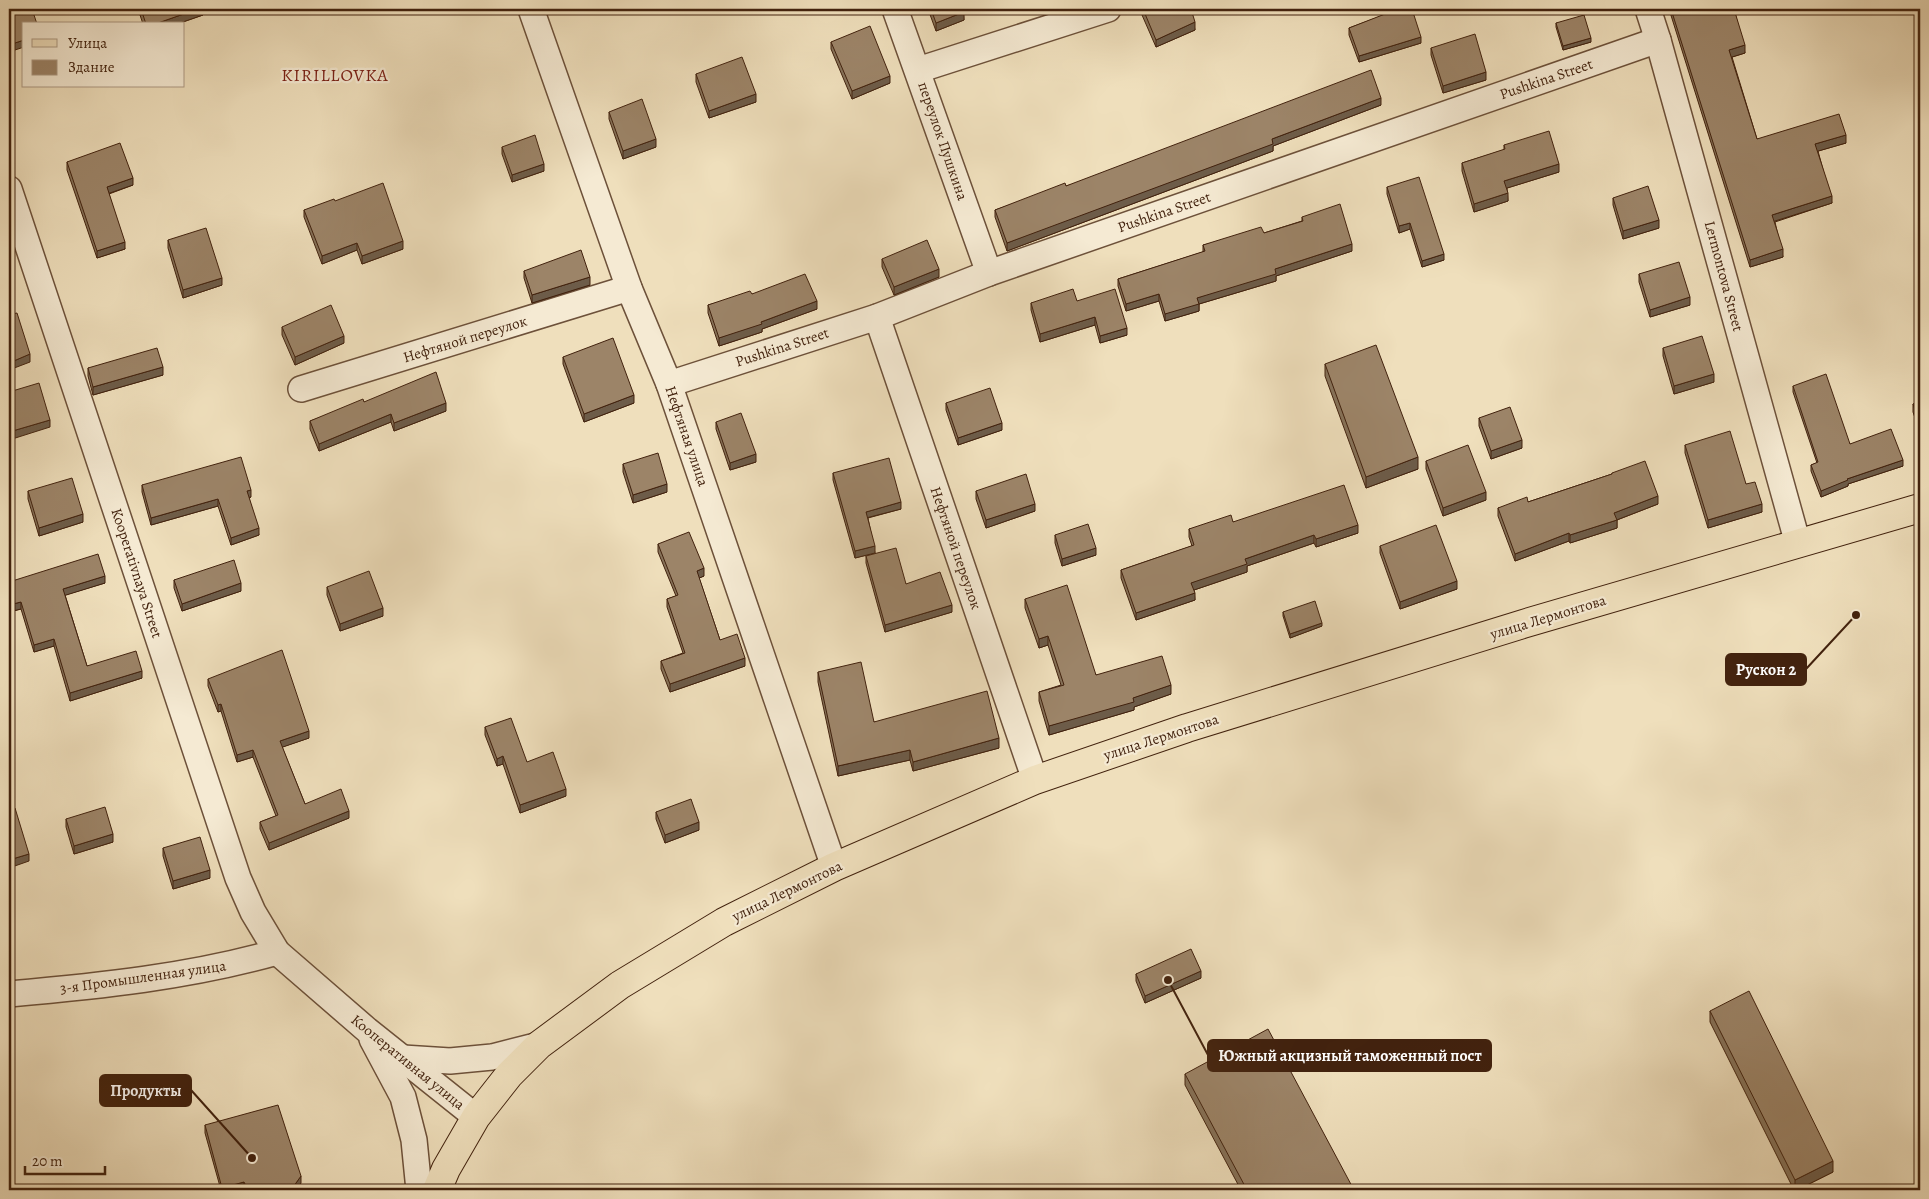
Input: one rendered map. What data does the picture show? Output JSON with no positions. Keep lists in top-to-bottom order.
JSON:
{
  "streets": {
    "main road": ["улица Лермонтова", "Кооперативная улица"],
    "street": [
      "Pushkina Street",
      "переулок Пушкина",
      "Lermontova Street",
      "Нефтяной переулок",
      "Нефтяная улица",
      "Kooperativnaya Street",
      "3-я Промышленная улица"
    ]
  },
  "crossings": [
    ["Pushkina Street", "переулок Пушкина"],
    ["Pushkina Street", "Lermontova Street"],
    ["Pushkina Street", "Нефтяной переулок"],
    ["Pushkina Street", "Нефтяная улица"],
    ["Lermontova Street", "улица Лермонтова"],
    ["Нефтяной переулок", "Нефтяная улица"],
    ["Нефтяной переулок", "улица Лермонтова"],
    ["Нефтяная улица", "улица Лермонтова"],
    ["Kooperativnaya Street", "3-я Промышленная улица"],
    ["Kooperativnaya Street", "Кооперативная улица"],
    ["улица Лермонтова", "Кооперативная улица"],
    ["3-я Промышленная улица", "Кооперативная улица"]
  ],
  "districts": ["KIRILLOVKA"],
  "places": ["Рускон 2", "Южный акцизный таможенный пост", "Продукты"],
  "legend": ["Улица", "Здание"],
  "scale_bar": "20 m"
}
